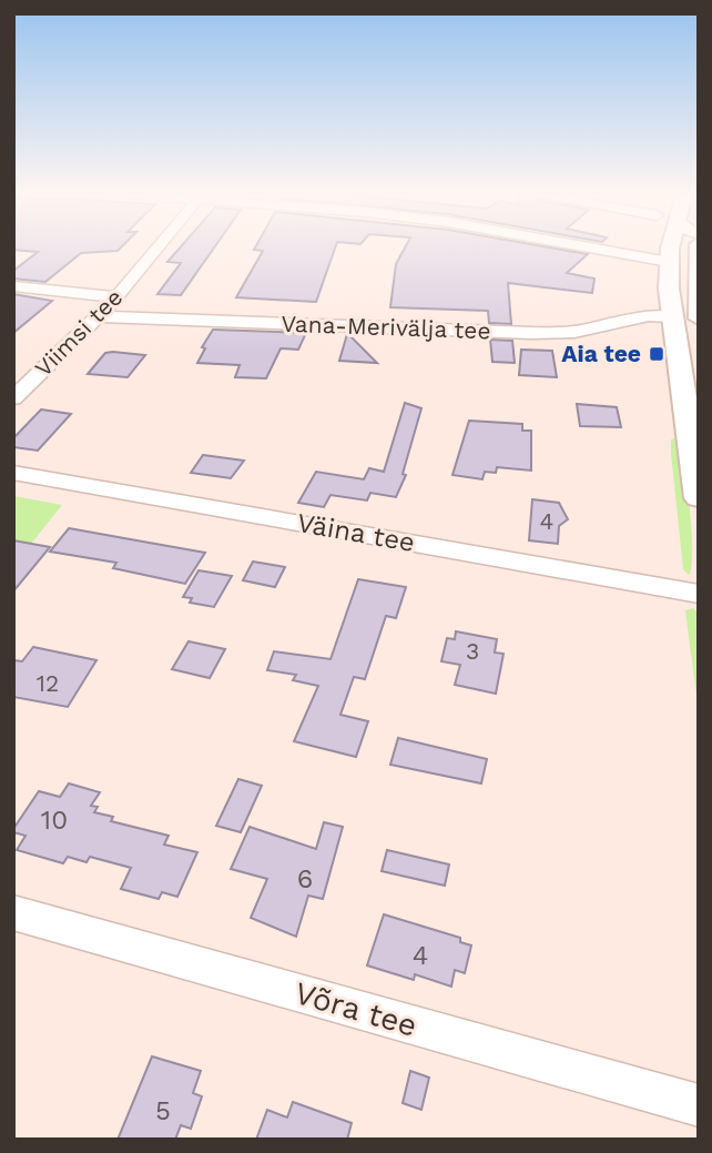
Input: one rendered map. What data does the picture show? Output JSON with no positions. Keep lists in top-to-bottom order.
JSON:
{
  "streets": {
    "street": [
      "Vana-Merivälja tee",
      "Viimsi tee",
      "Väina tee",
      "Võra tee"
    ]
  },
  "crossings": [
    ["Vana-Merivälja tee", "Viimsi tee"]
  ],
  "places": {
    "transit": ["Aia tee"]
  },
  "house_numbers": [
    "4",
    "3",
    "12",
    "10",
    "6",
    "4",
    "5"
  ]
}
